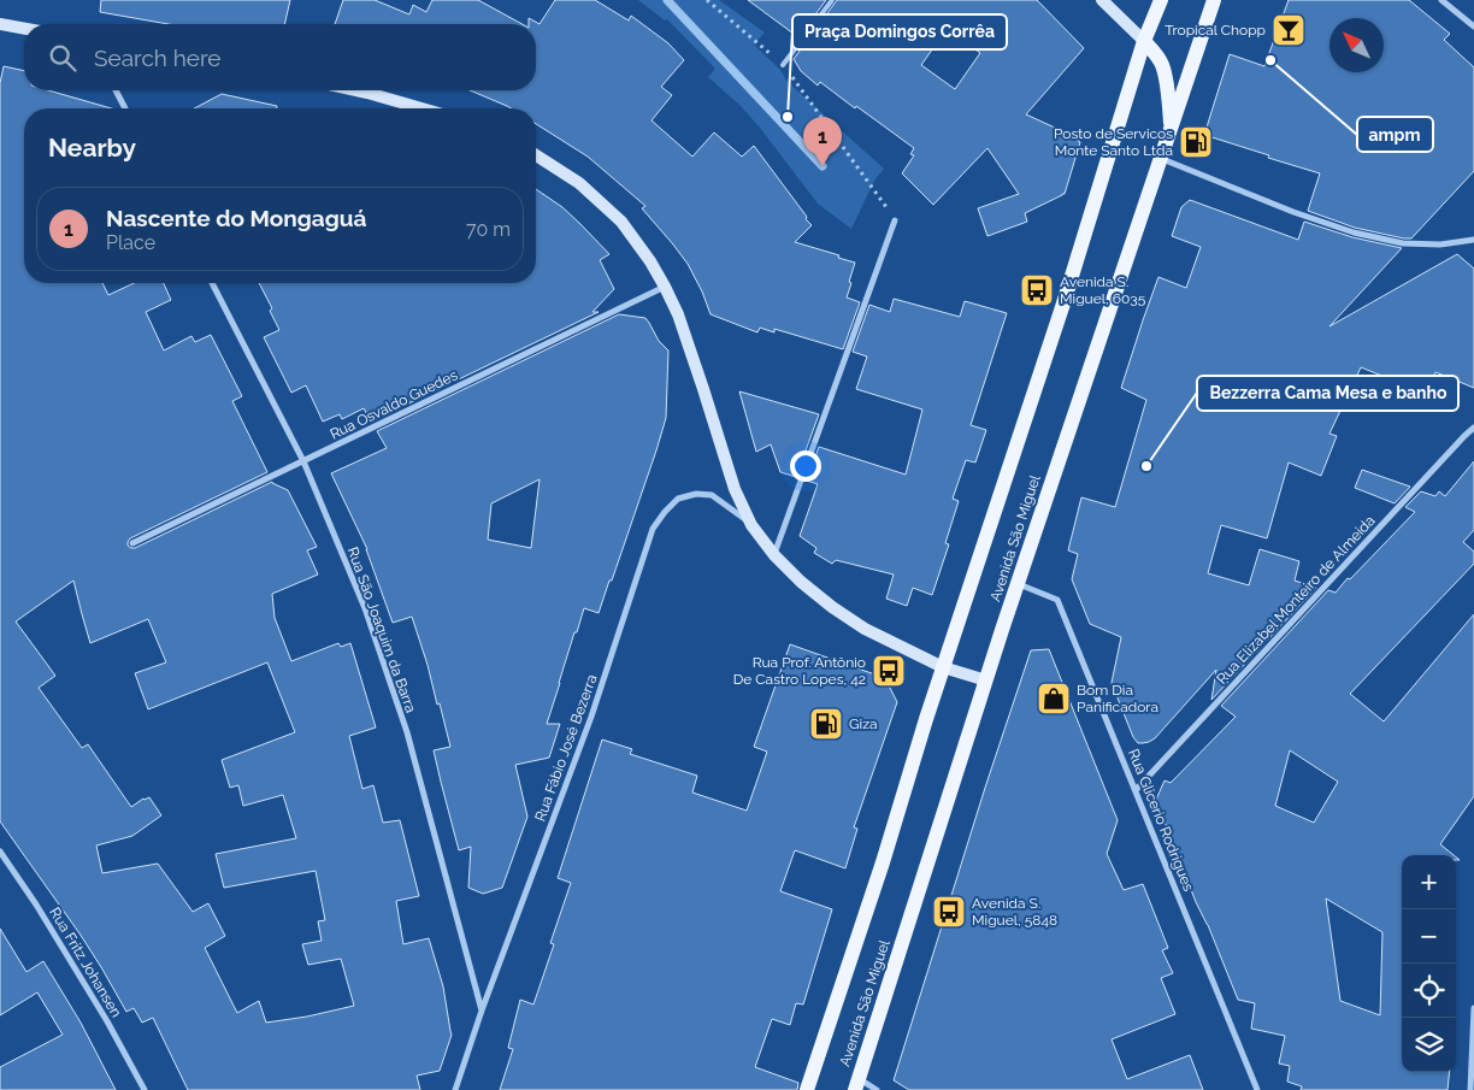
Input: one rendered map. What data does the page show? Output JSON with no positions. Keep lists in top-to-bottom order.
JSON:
{
  "streets": {
    "main road": ["Avenida São Miguel"],
    "street": [
      "Rua Osvaldo Guedes",
      "Rua Elizabel Monteiro de Almeida",
      "Rua São Joaquim da Barra",
      "Rua Fábio José Bezerra",
      "Rua Glicerio Rodrigues",
      "Rua Fritz Johansen"
    ]
  },
  "crossings": [
    ["Rua Osvaldo Guedes", "Rua São Joaquim da Barra"],
    ["Avenida São Miguel", "Rua Glicerio Rodrigues"],
    ["Rua Elizabel Monteiro de Almeida", "Rua Glicerio Rodrigues"],
    ["Rua São Joaquim da Barra", "Rua Fábio José Bezerra"]
  ],
  "places": {
    "bar": ["Tropical Chopp"],
    "other": ["ampm", "Praça Domingos Corrêa", "Bezzerra Cama Mesa e banho"],
    "fuel station": ["Posto de Servicos Monte Santo Ltda", "Giza"],
    "bus stop": ["Avenida S. Miguel, 6035", "Rua Prof. Antônio De Castro Lopes, 42", "Avenida S. Miguel, 5848"],
    "shop": ["Bom Dia Panificadora"]
  },
  "north": "top left",
  "page": {
    "search": "Search here",
    "heading": "Nearby",
    "pins": "1",
    "list": [
      {
        "mark": "1",
        "name": "Nascente do Mongaguá",
        "note": "Place",
        "value": "70 m"
      }
    ],
    "map_buttons": ["+", "−"]
  }
}
